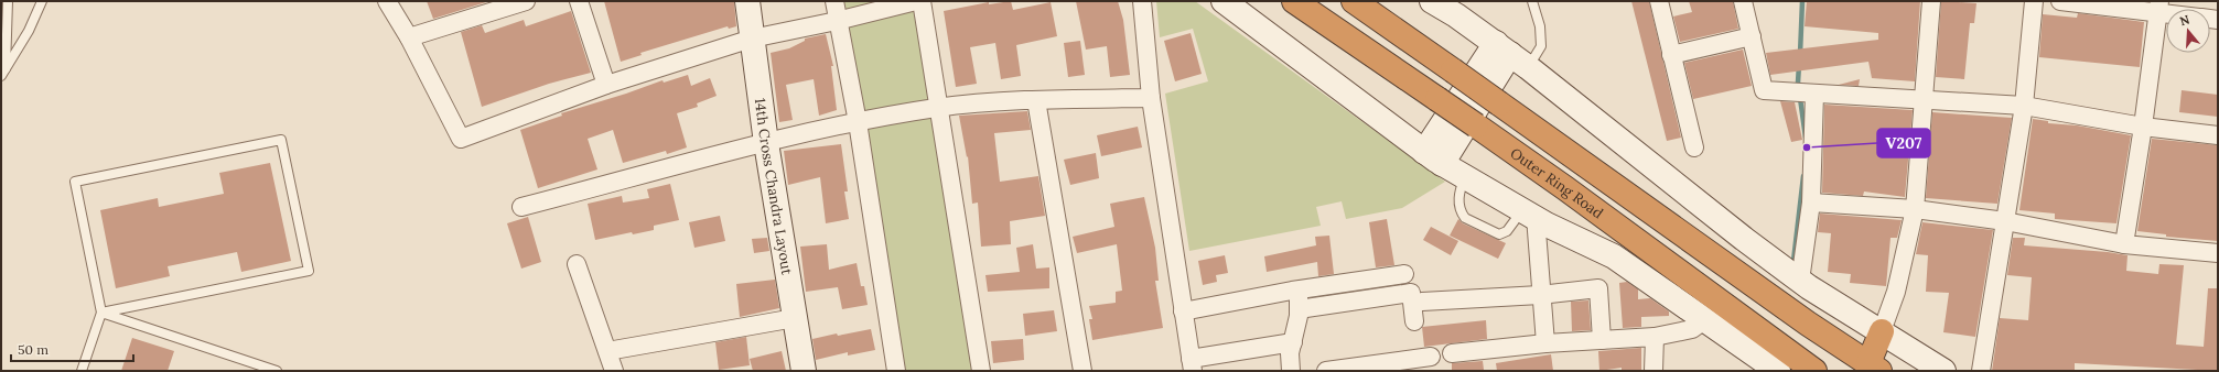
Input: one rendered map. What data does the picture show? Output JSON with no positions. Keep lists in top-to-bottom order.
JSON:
{
  "streets": {
    "highway": ["Outer Ring Road"],
    "street": ["14th Cross Chandra Layout"]
  },
  "places": ["V207"],
  "scale_bar": "50 m",
  "north": "top"
}
